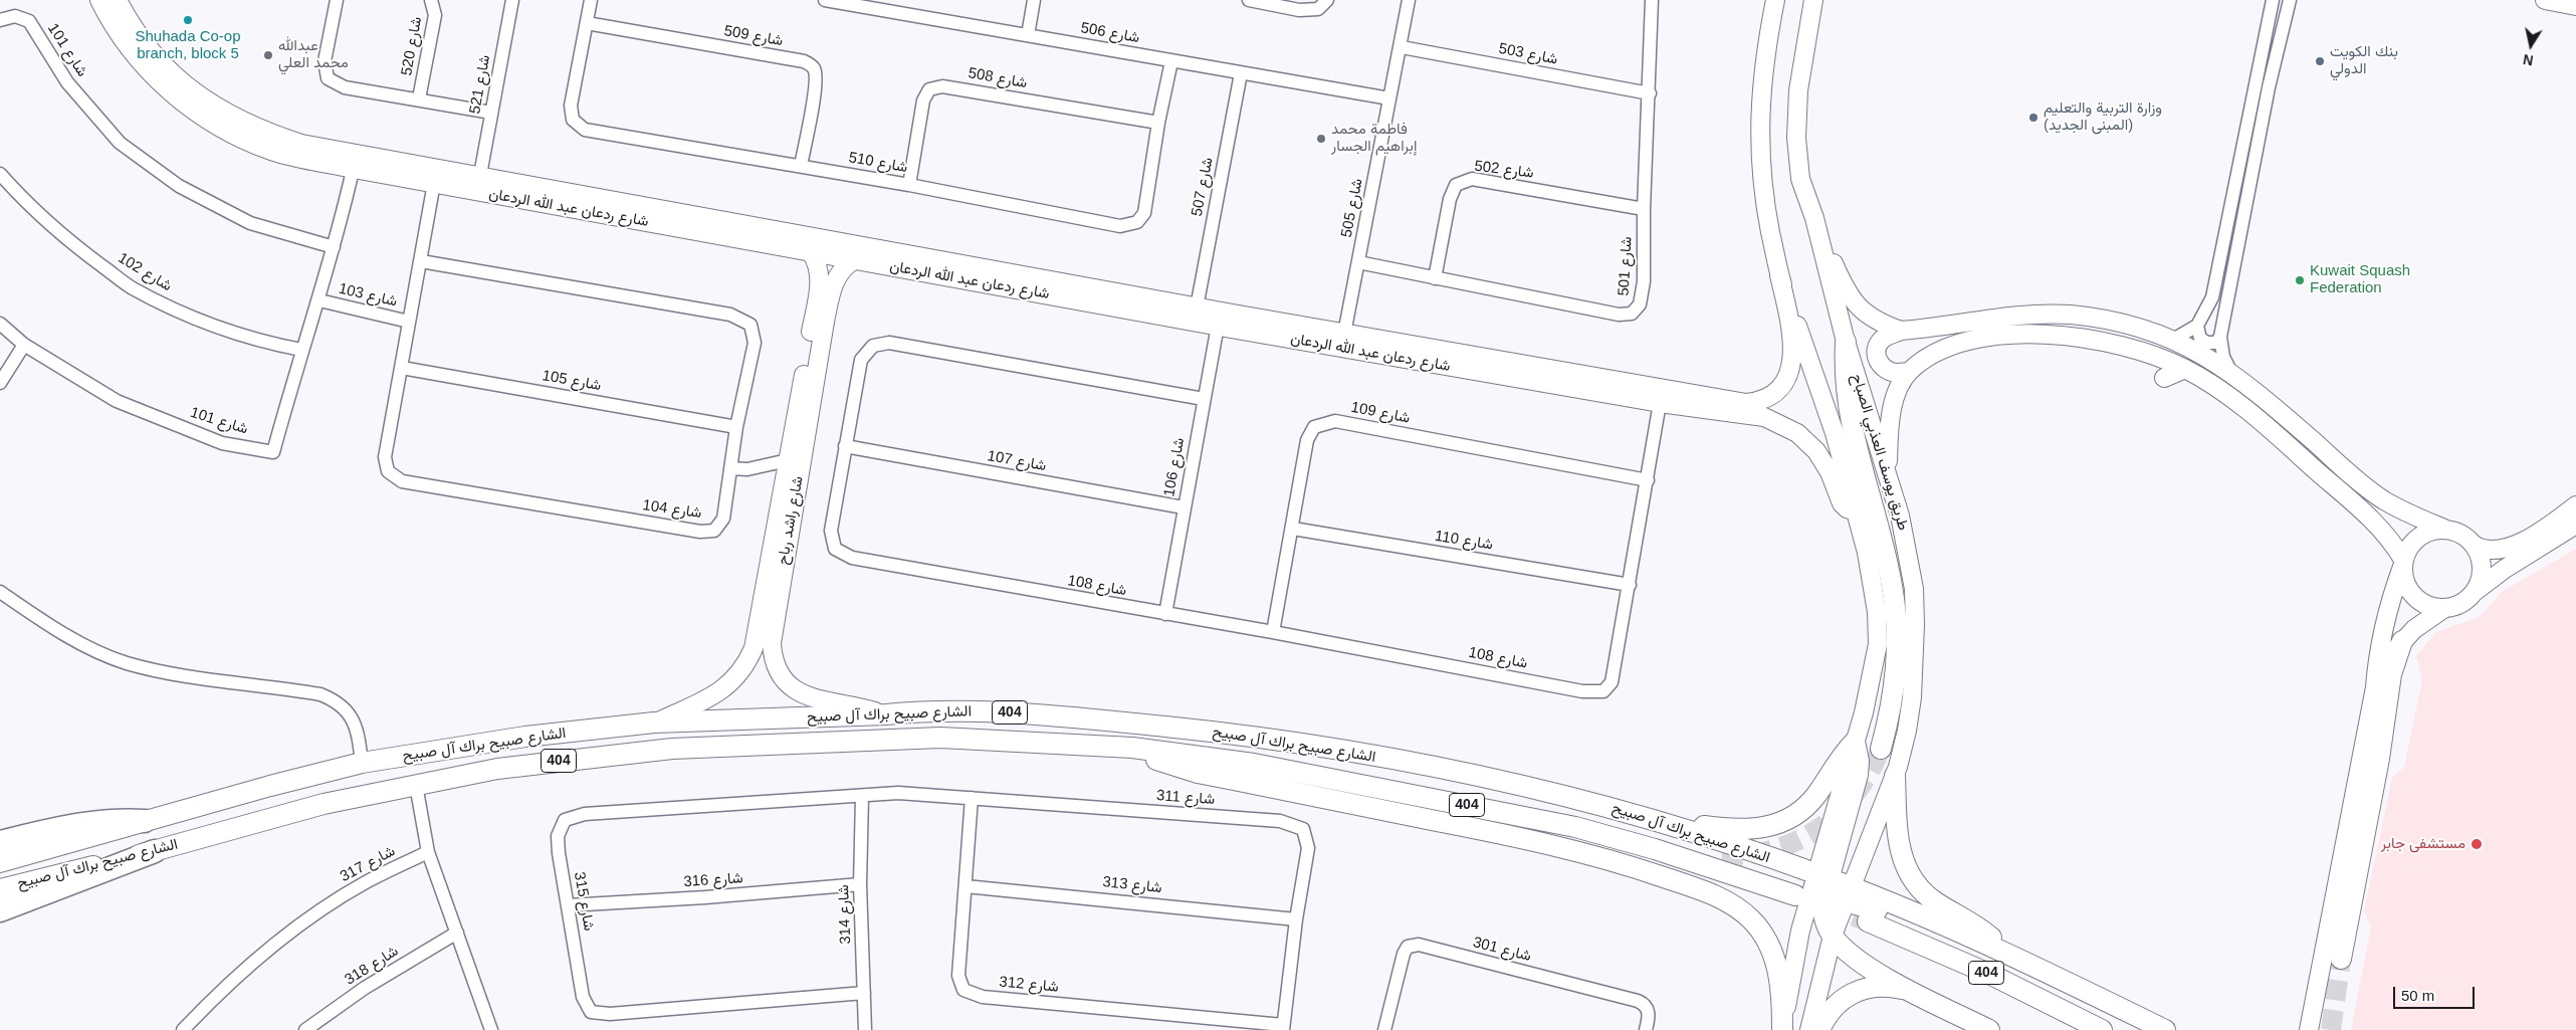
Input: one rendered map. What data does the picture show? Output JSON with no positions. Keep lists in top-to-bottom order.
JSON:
{
  "streets": {
    "main road": ["404", "الشارع صبيح براك آل صبيح"],
    "street": [
      "شارع 506",
      "شارع 509",
      "شارع 520",
      "شارع 101",
      "شارع 503",
      "شارع 508",
      "شارع 521",
      "شارع 510",
      "شارع 502",
      "شارع 507",
      "شارع ردعان عبد الله الردعان",
      "شارع 505",
      "شارع 501",
      "شارع 102",
      "شارع 103",
      "شارع 105",
      "شارع 109",
      "طريق يوسف العذبي الصباح",
      "شارع 107",
      "شارع 106",
      "شارع 104",
      "شارع راشد رباح",
      "شارع 110",
      "شارع 108",
      "شارع 311",
      "شارع 317",
      "شارع 316",
      "شارع 313",
      "شارع 315",
      "شارع 314",
      "شارع 301",
      "شارع 318",
      "شارع 312"
    ]
  },
  "crossings": [
    ["شارع 506", "شارع 510"],
    ["شارع 506", "شارع 507"],
    ["شارع 506", "شارع 505"],
    ["شارع 509", "شارع 510"],
    ["شارع 520", "شارع 521"],
    ["شارع 101", "شارع ردعان عبد الله الردعان"],
    ["شارع 101", "شارع 102"],
    ["شارع 101", "شارع 103"],
    ["شارع 503", "شارع 505"],
    ["شارع 503", "شارع 501"],
    ["شارع 508", "شارع 510"],
    ["شارع 521", "شارع ردعان عبد الله الردعان"],
    ["شارع 502", "شارع 501"],
    ["شارع 507", "شارع ردعان عبد الله الردعان"],
    ["شارع ردعان عبد الله الردعان", "شارع 505"],
    ["شارع ردعان عبد الله الردعان", "شارع 106"],
    ["شارع ردعان عبد الله الردعان", "شارع 104"],
    ["شارع ردعان عبد الله الردعان", "شارع راشد رباح"],
    ["شارع ردعان عبد الله الردعان", "شارع 108"],
    ["شارع 505", "شارع 501"],
    ["شارع 103", "شارع 104"],
    ["شارع 105", "شارع 104"],
    ["شارع 109", "شارع 110"],
    ["شارع 109", "شارع 108"],
    ["طريق يوسف العذبي الصباح", "الشارع صبيح براك آل صبيح"],
    ["شارع 107", "شارع 106"],
    ["شارع 107", "شارع 108"],
    ["شارع 106", "شارع 108"],
    ["شارع راشد رباح", "الشارع صبيح براك آل صبيح"],
    ["شارع 110", "شارع 108"],
    ["404", "الشارع صبيح براك آل صبيح"],
    ["شارع 311", "شارع 313"],
    ["شارع 311", "شارع 315"],
    ["شارع 311", "شارع 314"],
    ["شارع 311", "شارع 312"],
    ["شارع 316", "شارع 315"],
    ["شارع 316", "شارع 314"],
    ["شارع 313", "شارع 312"],
    ["شارع 315", "شارع 314"]
  ],
  "places": [
    "Shuhada Co-op branch, block 5",
    "عبدالله محمد العلي",
    "بنك الكويت الدولي",
    "وزارة التربية والتعليم (المبنى الجديد)",
    "فاطمة محمد إبراهيم الجسار",
    "Kuwait Squash Federation",
    "مستشفى جابر"
  ],
  "scale_bar": "50 m",
  "north": "bottom"
}
